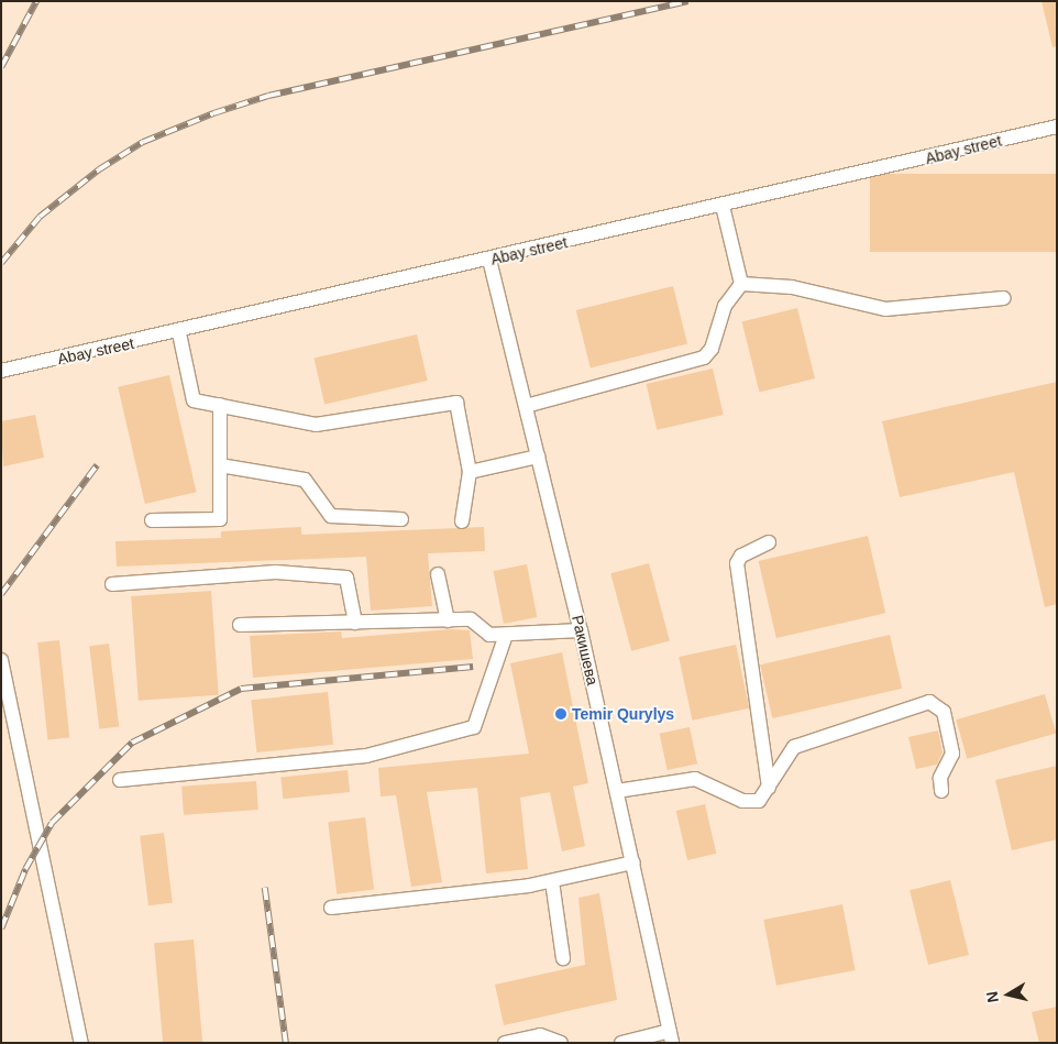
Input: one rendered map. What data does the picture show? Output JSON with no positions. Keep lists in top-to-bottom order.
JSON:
{
  "streets": {
    "street": ["Abay street", "Ракишева"]
  },
  "crossings": [
    ["Abay street", "Ракишева"]
  ],
  "places": ["Temir Qurylys"],
  "north": "left"
}
